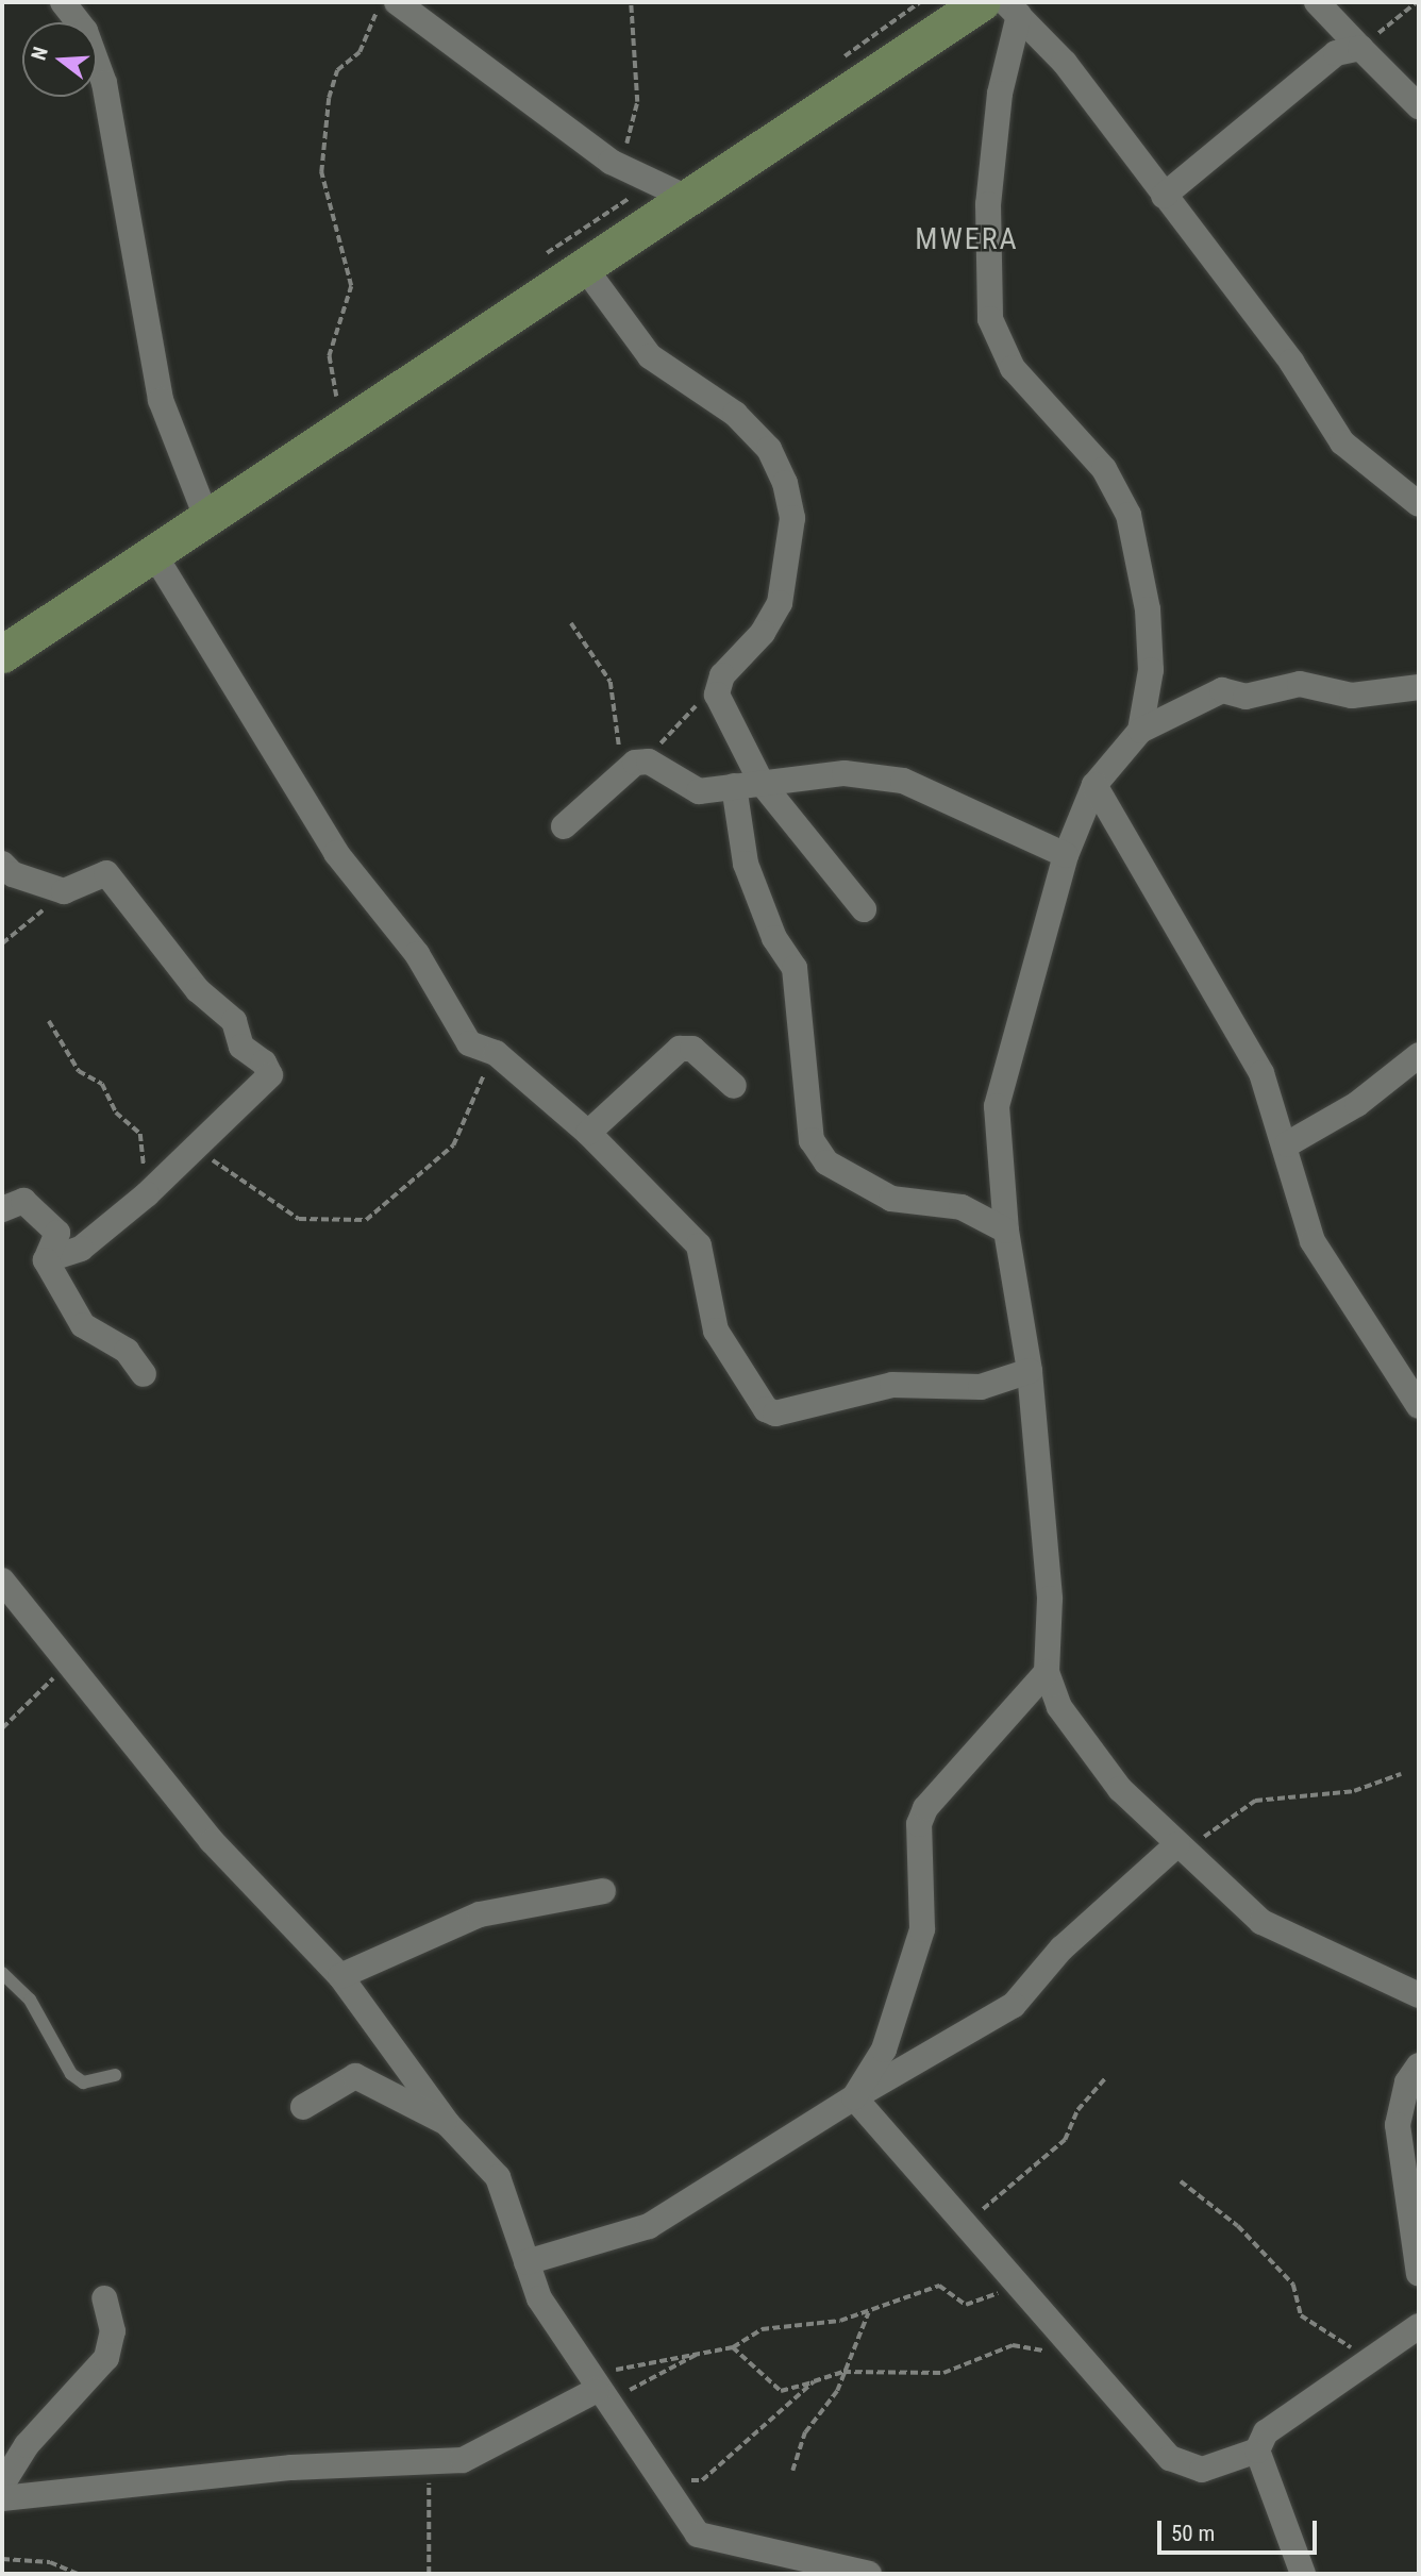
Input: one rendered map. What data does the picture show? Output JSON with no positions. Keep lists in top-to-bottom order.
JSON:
{
  "districts": ["MWERA"],
  "scale_bar": "50 m",
  "north": "left"
}
